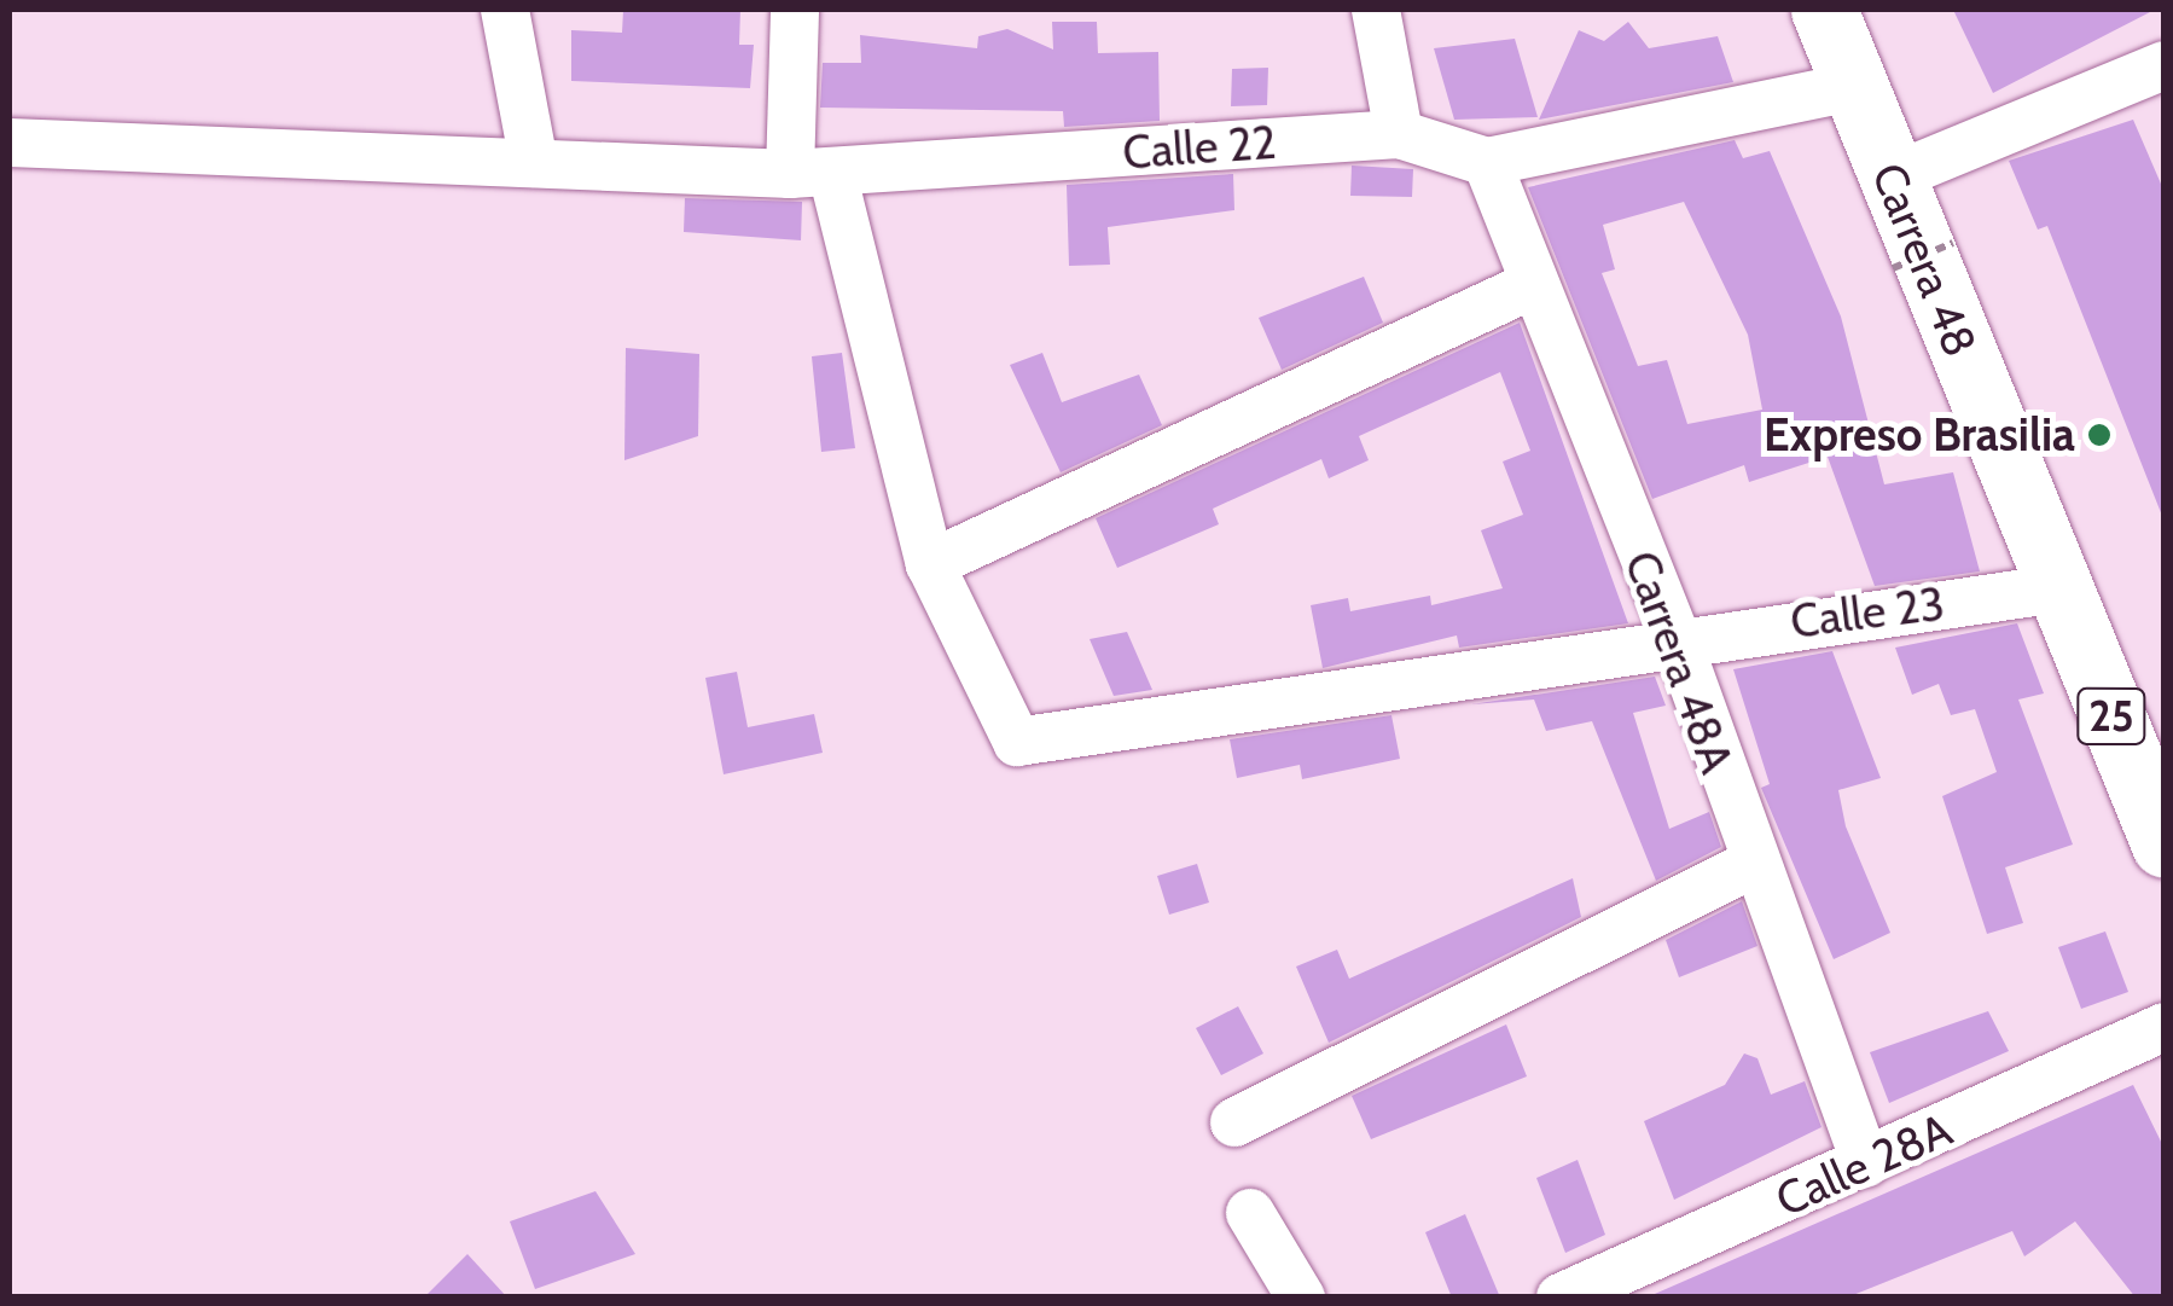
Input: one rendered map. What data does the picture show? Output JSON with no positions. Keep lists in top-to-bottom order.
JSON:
{
  "streets": {
    "highway": ["Carrera 48", "25"],
    "street": [
      "Calle 22",
      "Calle 23",
      "Carrera 48A",
      "Calle 28A"
    ]
  },
  "crossings": [
    ["Calle 22", "Carrera 48"],
    ["Calle 22", "Carrera 48A"],
    ["Carrera 48", "Calle 23"],
    ["Calle 23", "Carrera 48A"],
    ["Carrera 48A", "Calle 28A"]
  ],
  "places": ["Expreso Brasilia"]
}
